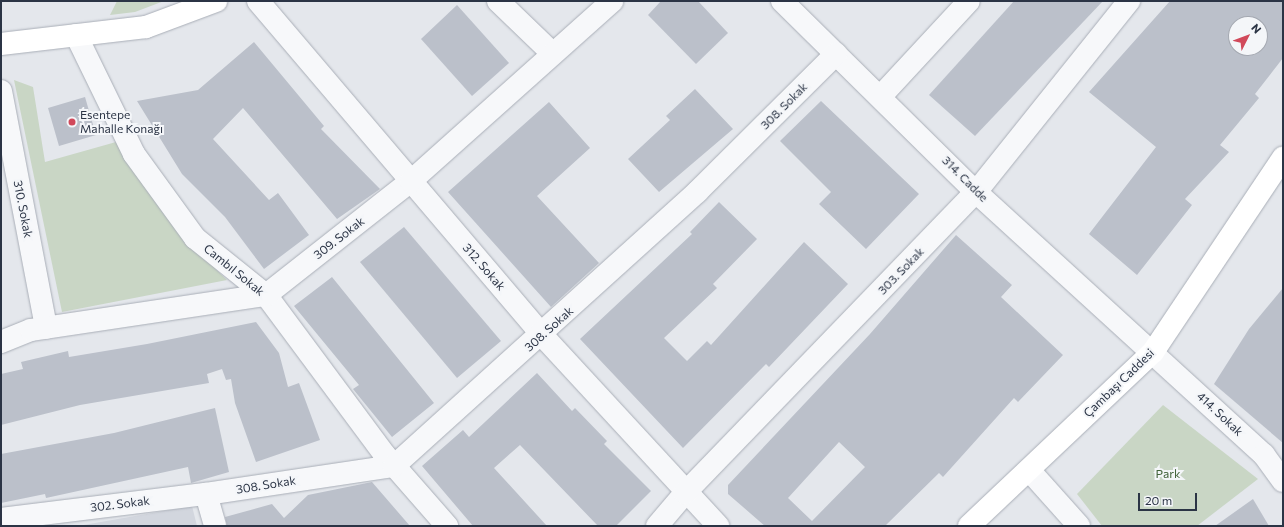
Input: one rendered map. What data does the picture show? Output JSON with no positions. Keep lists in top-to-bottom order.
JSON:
{
  "streets": {
    "main road": ["Çambaşı Caddesi"],
    "street": [
      "308. Sokak",
      "314. Cadde",
      "310. Sokak",
      "309. Sokak",
      "312. Sokak",
      "Cambıl Sokak",
      "303. Sokak",
      "414. Sokak",
      "302. Sokak"
    ]
  },
  "crossings": [
    ["308. Sokak", "314. Cadde"],
    ["308. Sokak", "312. Sokak"],
    ["308. Sokak", "Cambıl Sokak"],
    ["308. Sokak", "302. Sokak"],
    ["314. Cadde", "303. Sokak"],
    ["314. Cadde", "Çambaşı Caddesi"],
    ["314. Cadde", "414. Sokak"],
    ["310. Sokak", "309. Sokak"],
    ["309. Sokak", "312. Sokak"],
    ["309. Sokak", "Cambıl Sokak"],
    ["312. Sokak", "303. Sokak"],
    ["Çambaşı Caddesi", "414. Sokak"]
  ],
  "parks": ["Park"],
  "places": ["Esentepe Mahalle Konağı"],
  "scale_bar": "20 m",
  "north": "top right"
}
